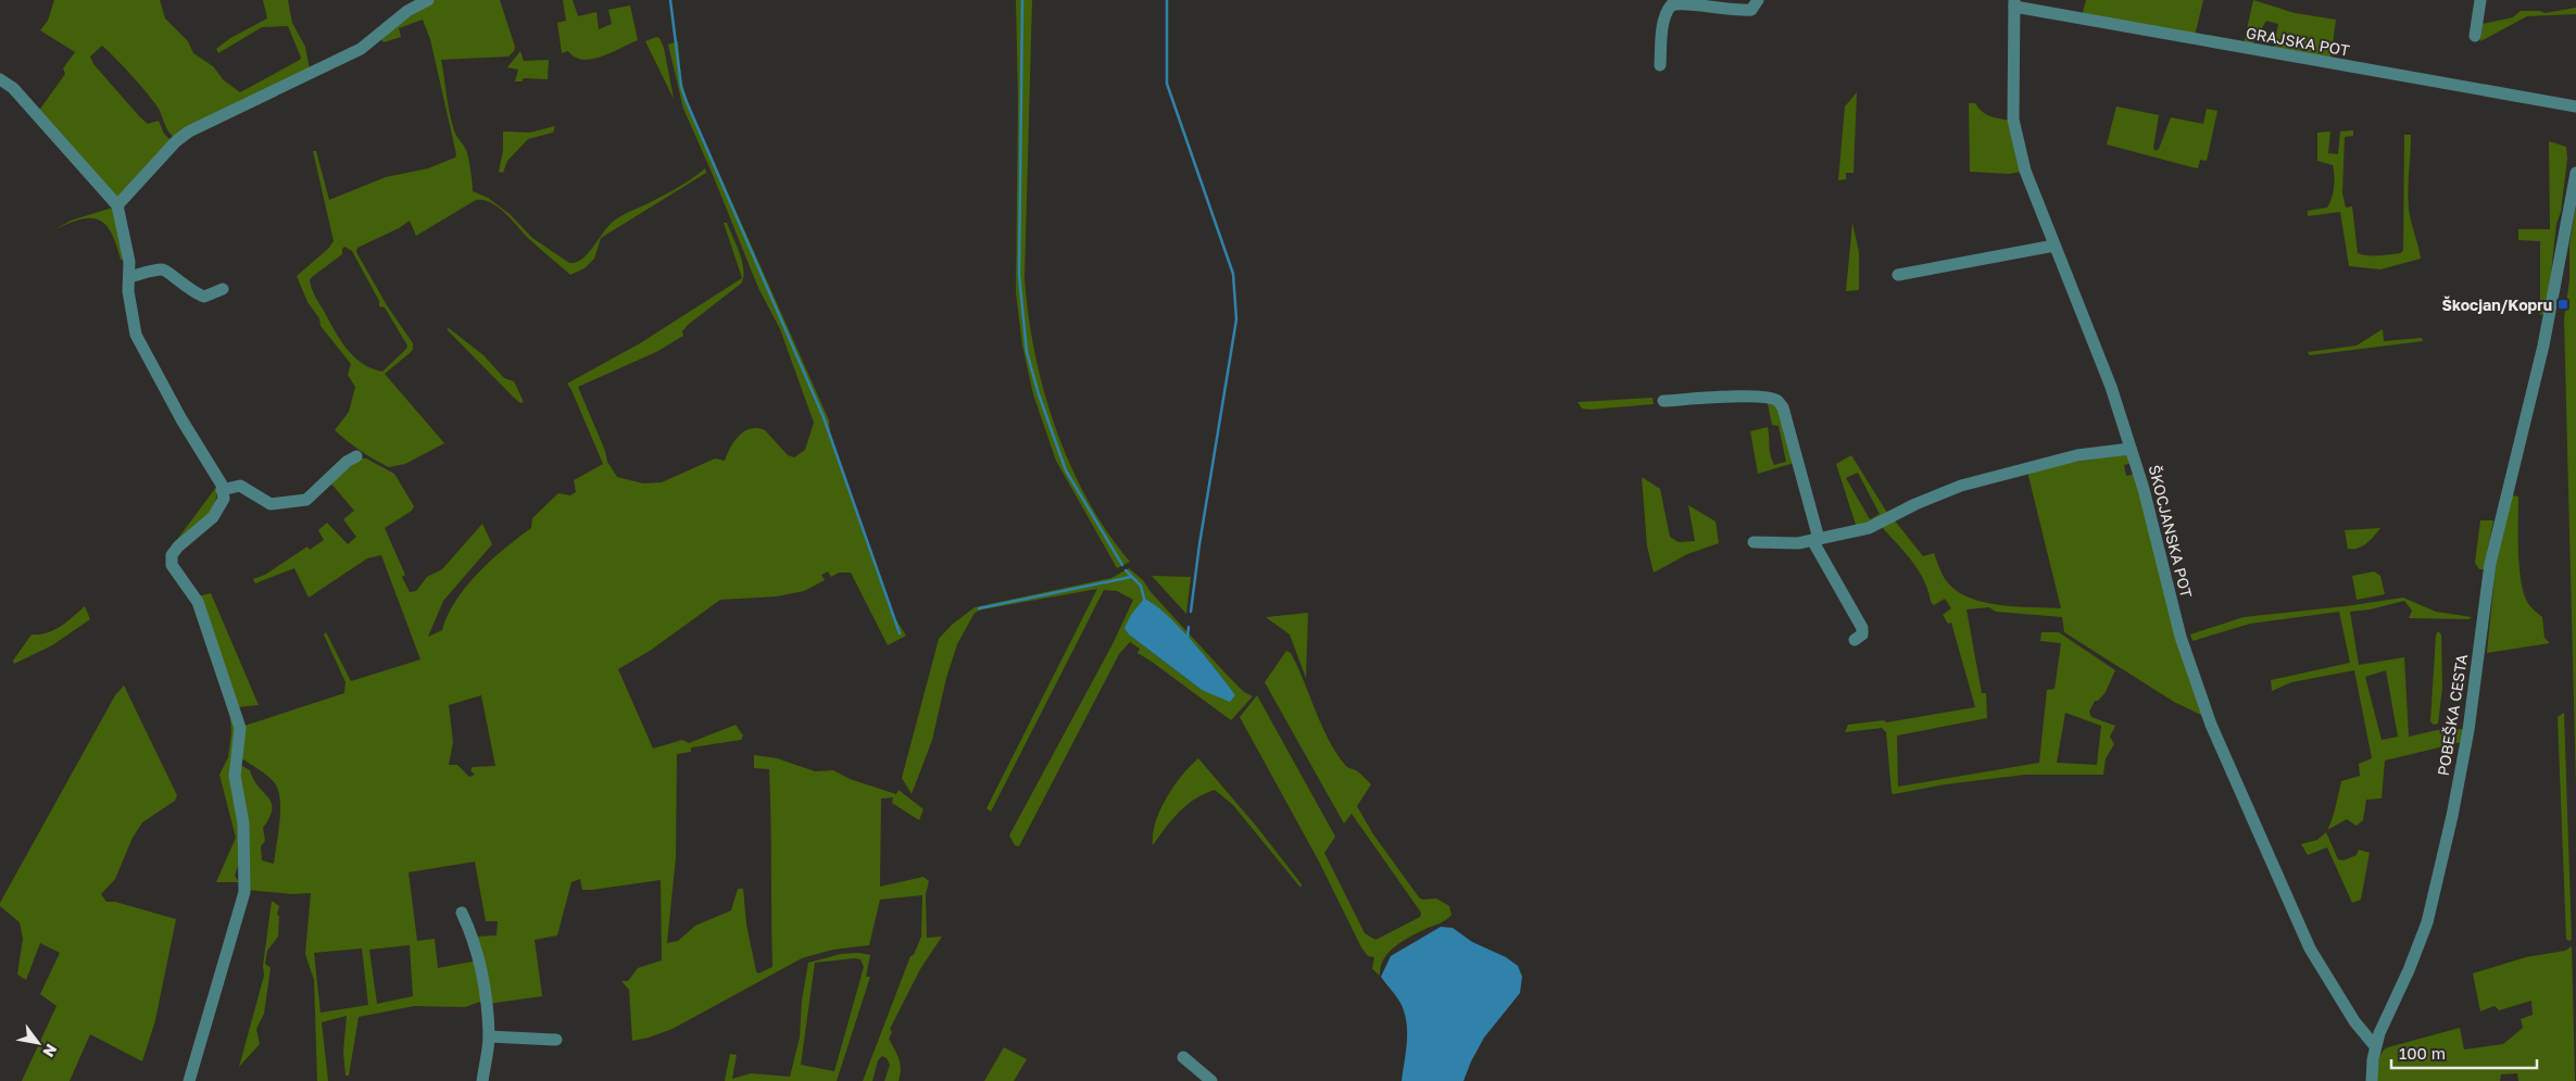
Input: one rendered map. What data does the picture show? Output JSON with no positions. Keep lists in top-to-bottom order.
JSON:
{
  "streets": {
    "street": ["GRAJSKA POT", "ŠKOCJANSKA POT", "POBEŠKA CESTA"]
  },
  "crossings": [
    ["GRAJSKA POT", "ŠKOCJANSKA POT"],
    ["ŠKOCJANSKA POT", "POBEŠKA CESTA"]
  ],
  "places": {
    "transit": ["Škocjan/Kopru"]
  },
  "scale_bar": "100 m",
  "north": "bottom right"
}
